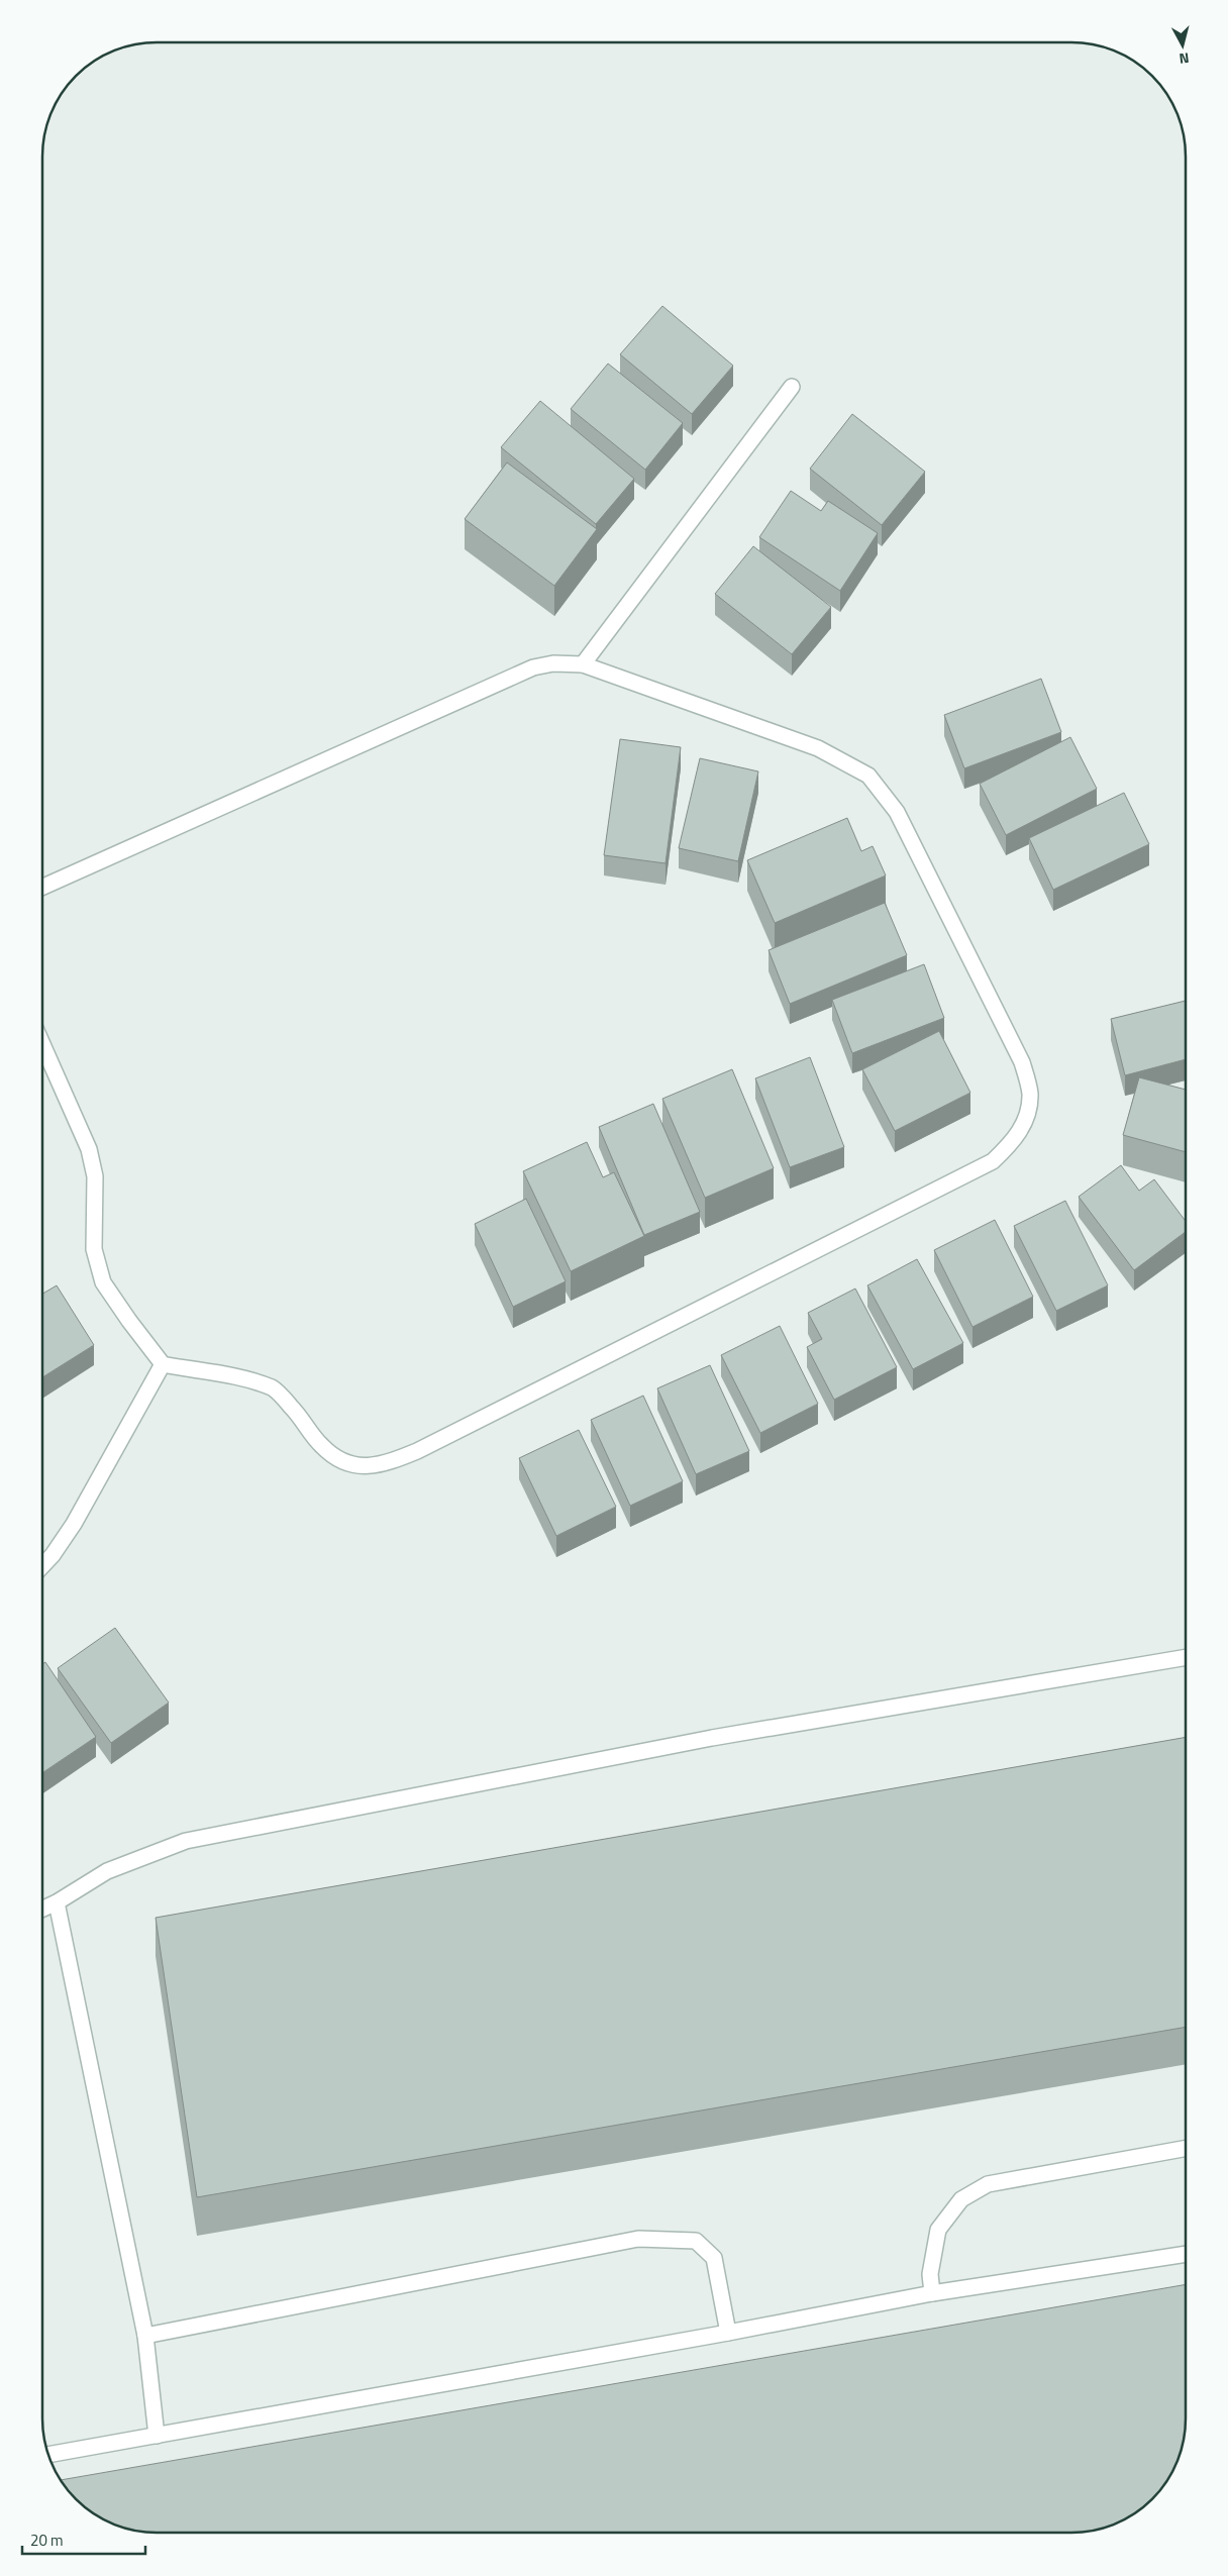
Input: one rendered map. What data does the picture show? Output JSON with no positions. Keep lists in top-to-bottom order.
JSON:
{
  "scale_bar": "20 m",
  "north": "bottom"
}
